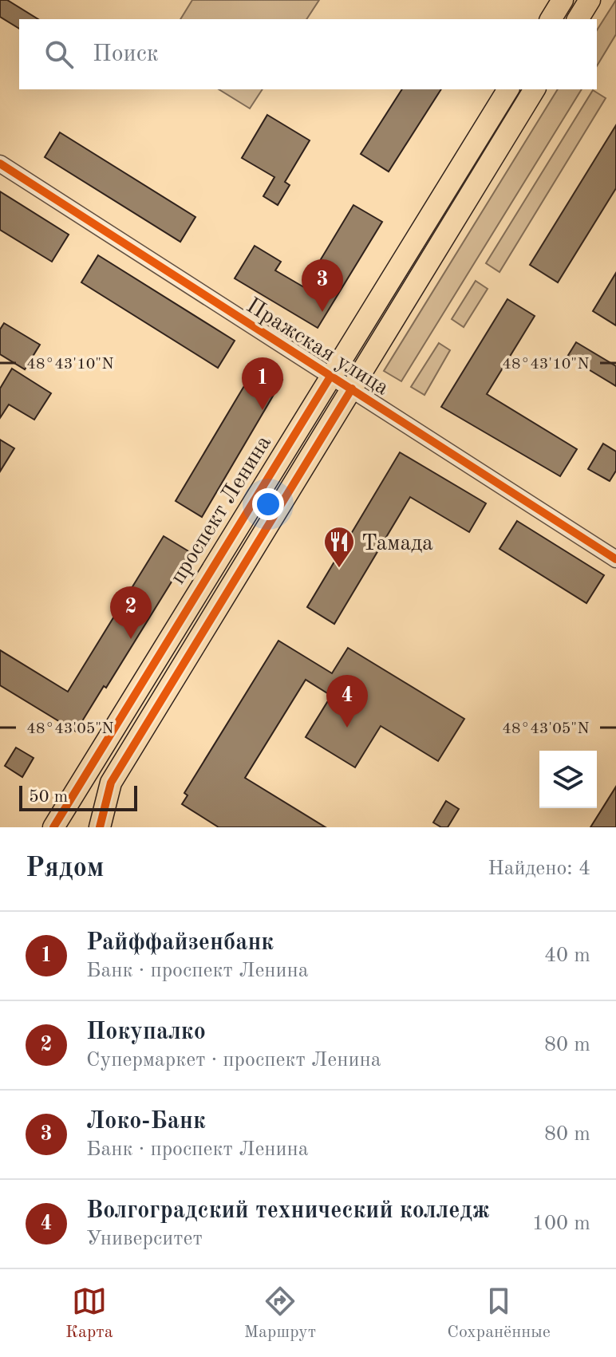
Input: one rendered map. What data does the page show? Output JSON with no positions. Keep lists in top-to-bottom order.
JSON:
{
  "streets": {
    "main road": ["проспект Ленина"],
    "street": ["Пражская улица"]
  },
  "crossings": [
    ["Пражская улица", "проспект Ленина"]
  ],
  "places": {
    "restaurant": ["Тамада"]
  },
  "scale_bar": "50 m",
  "page": {
    "search": "Поиск",
    "pins": [
      "3",
      "1",
      "2",
      "4"
    ],
    "scale": "50 m",
    "heading": ["Рядом", "Найдено: 4"],
    "list": [
      {
        "mark": "1",
        "name": "Райффайзенбанк",
        "note": "Банк · проспект Ленина",
        "value": "40 m"
      },
      {
        "mark": "2",
        "name": "Покупалко",
        "note": "Супермаркет · проспект Ленина",
        "value": "80 m"
      },
      {
        "mark": "3",
        "name": "Локо-Банк",
        "note": "Банк · проспект Ленина",
        "value": "80 m"
      },
      {
        "mark": "4",
        "name": "Волгоградский технический колледж",
        "note": "Университет",
        "value": "100 m"
      }
    ],
    "nav": ["Карта", "Маршрут", "Сохранённые"]
  },
  "coordinates": ["48°43'10\"N", "48°43'05\"N"]
}
